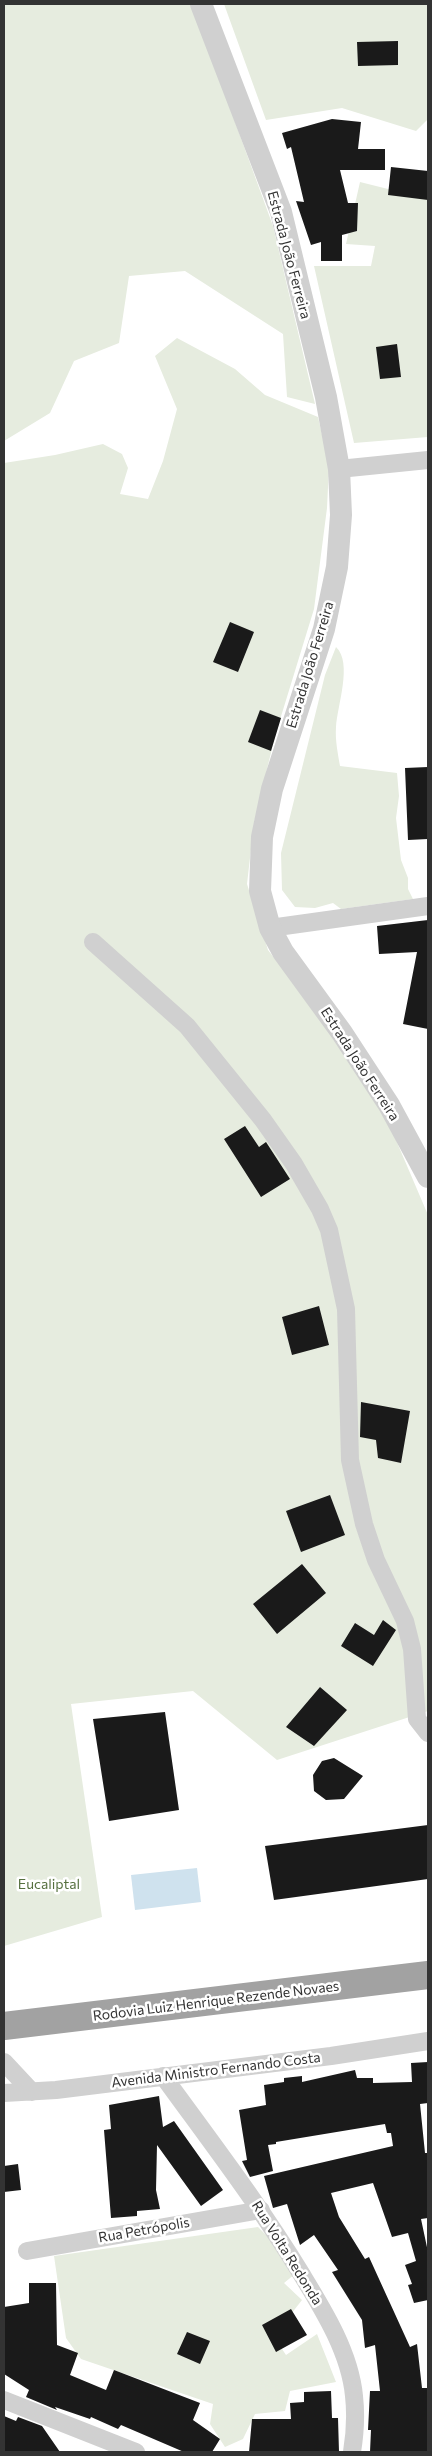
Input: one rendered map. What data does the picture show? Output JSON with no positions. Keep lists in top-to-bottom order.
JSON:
{
  "streets": {
    "highway": ["Rodovia Luiz Henrique Rezende Novaes"],
    "street": [
      "Estrada João Ferreira",
      "Avenida Ministro Fernando Costa",
      "Rua Petrópolis",
      "Rua Volta Redonda"
    ]
  },
  "crossings": [
    ["Avenida Ministro Fernando Costa", "Rua Volta Redonda"],
    ["Rua Petrópolis", "Rua Volta Redonda"]
  ],
  "parks": ["Eucaliptal"]
}
